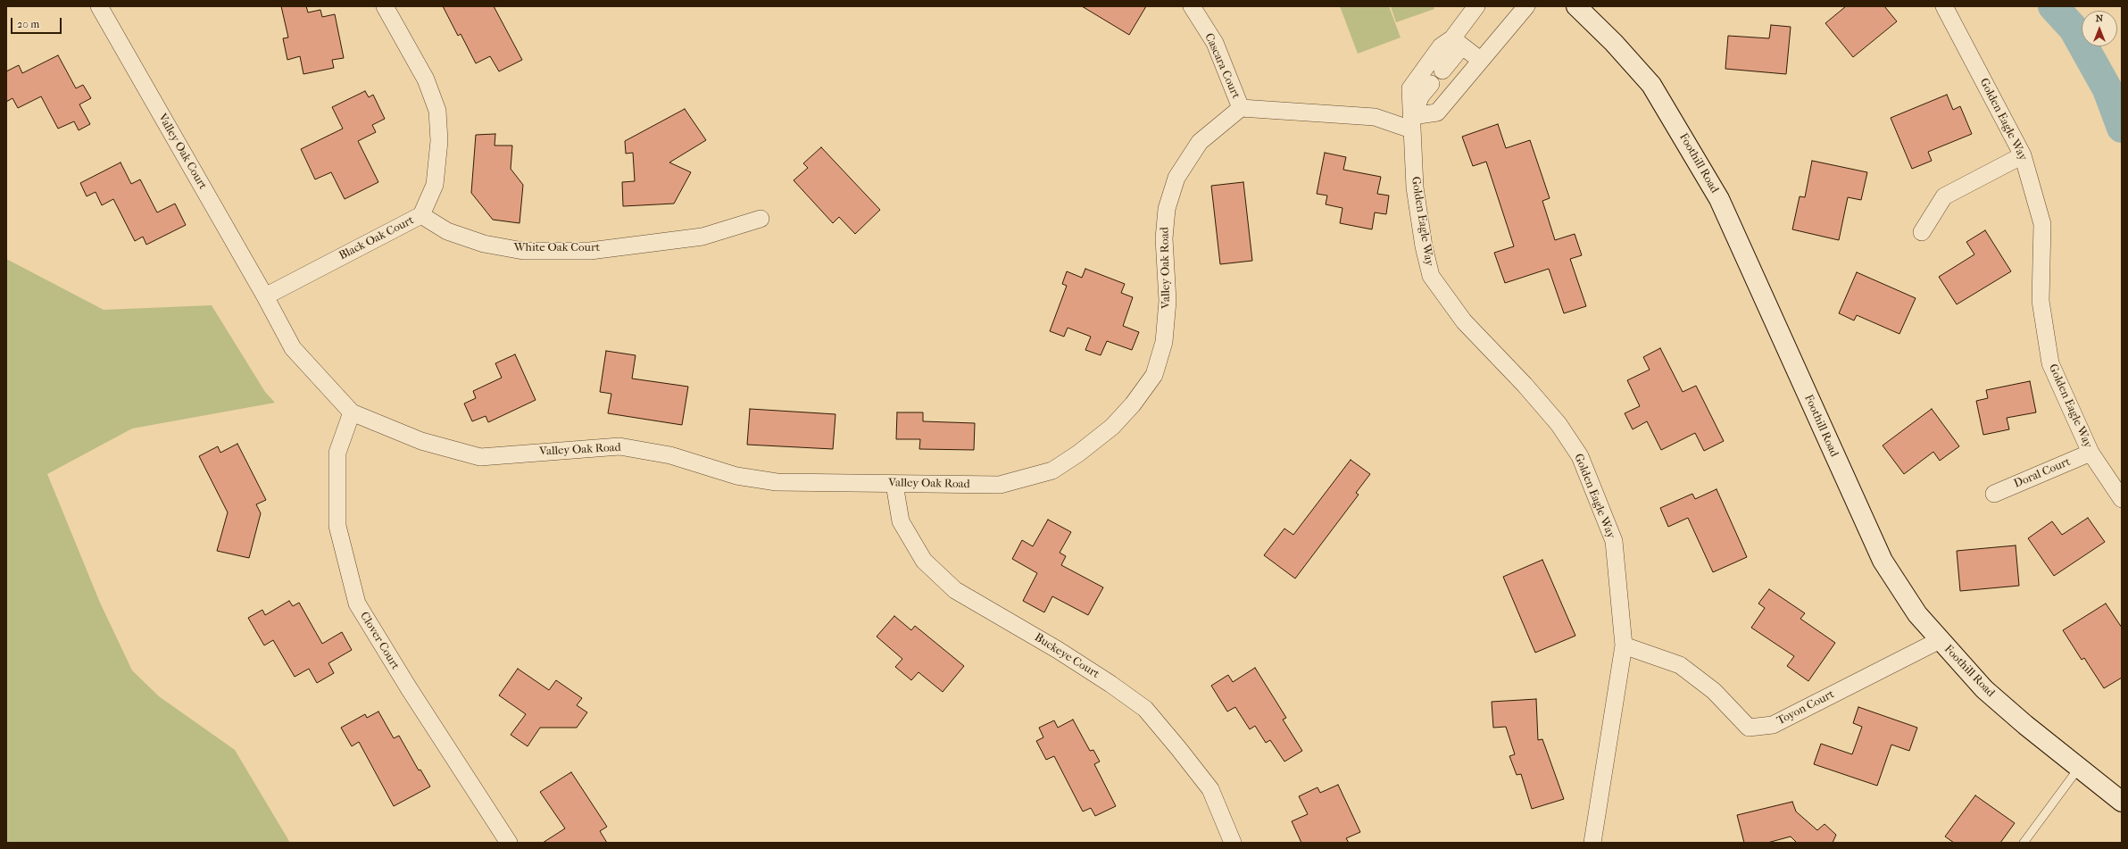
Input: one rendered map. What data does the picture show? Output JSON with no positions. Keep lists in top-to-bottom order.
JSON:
{
  "streets": {
    "main road": ["Foothill Road"],
    "street": [
      "Cascara Court",
      "Golden Eagle Way",
      "Valley Oak Court",
      "Black Oak Court",
      "White Oak Court",
      "Valley Oak Road",
      "Doral Court",
      "Clover Court",
      "Buckeye Court",
      "Toyon Court"
    ]
  },
  "crossings": [
    ["Cascara Court", "Valley Oak Road"],
    ["Golden Eagle Way", "Doral Court"],
    ["Golden Eagle Way", "Toyon Court"],
    ["Valley Oak Court", "Black Oak Court"],
    ["Valley Oak Court", "Valley Oak Road"],
    ["Foothill Road", "Toyon Court"],
    ["Black Oak Court", "White Oak Court"],
    ["Black Oak Court", "Valley Oak Road"],
    ["Valley Oak Road", "Clover Court"],
    ["Valley Oak Road", "Buckeye Court"]
  ],
  "scale_bar": "20 m",
  "north": "top"
}
